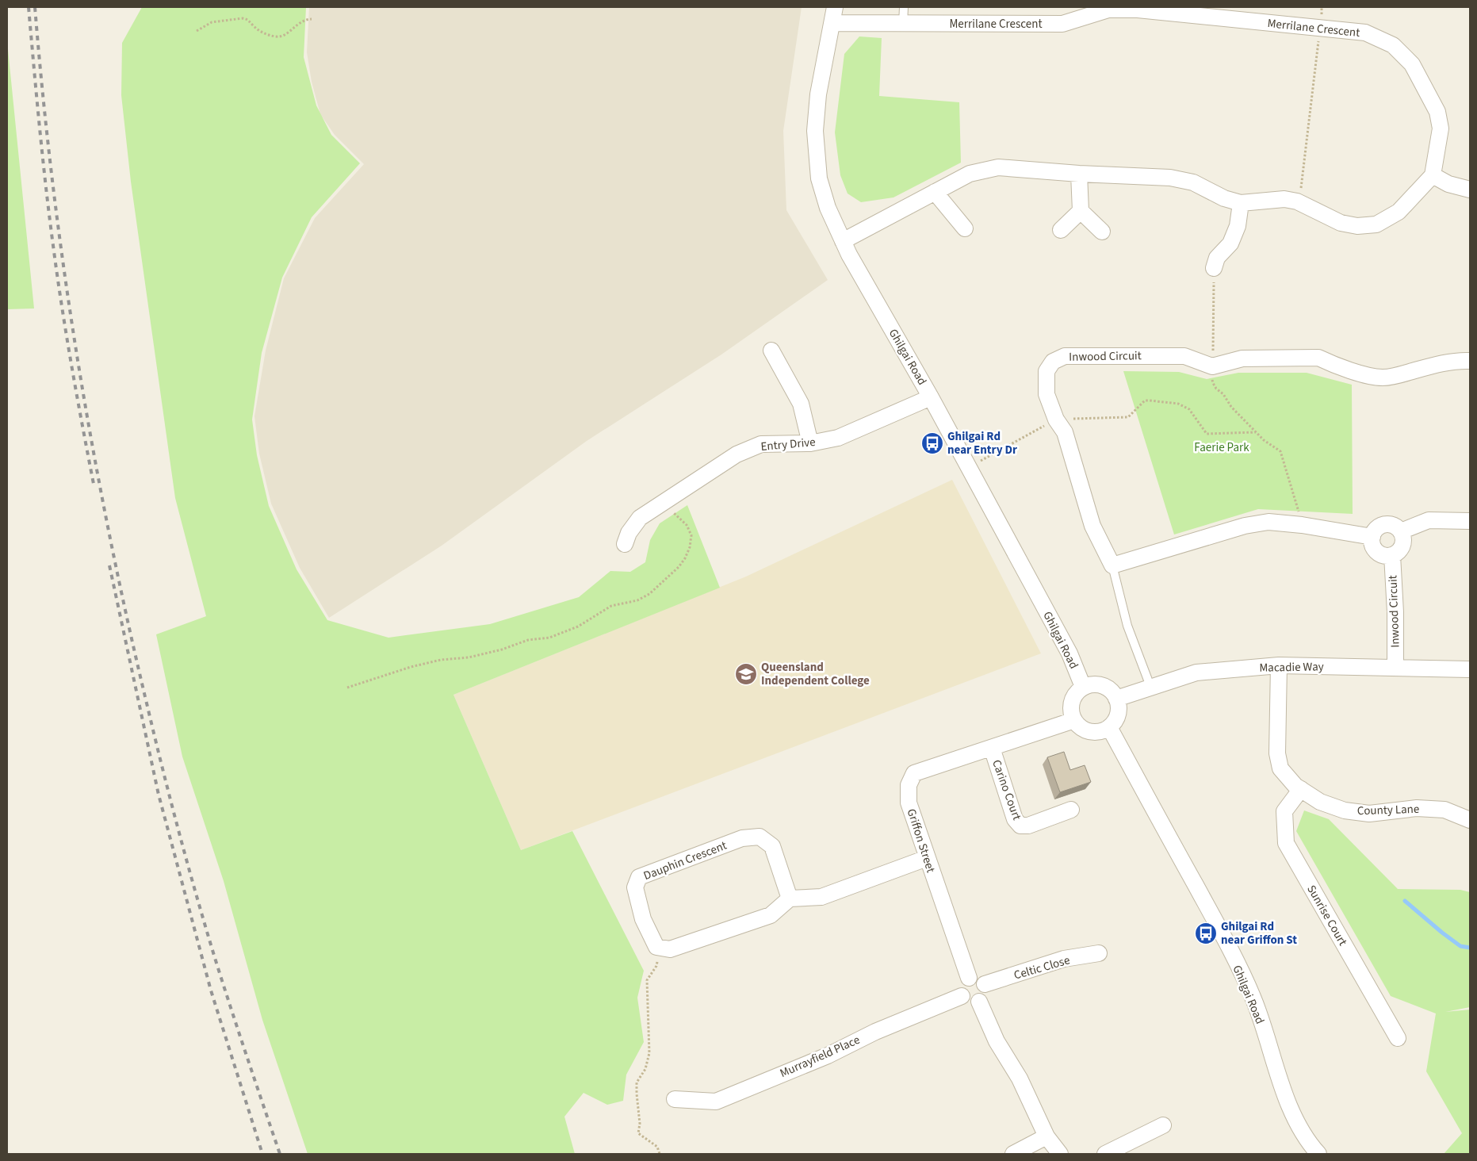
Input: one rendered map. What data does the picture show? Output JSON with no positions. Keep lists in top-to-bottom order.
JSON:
{
  "streets": {
    "street": [
      "Merrilane Crescent",
      "Inwood Circuit",
      "Ghilgai Road",
      "Entry Drive",
      "Macadie Way",
      "Carino Court",
      "County Lane",
      "Griffon Street",
      "Dauphin Crescent",
      "Sunrise Court",
      "Celtic Close",
      "Murrayfield Place"
    ]
  },
  "crossings": [
    ["Merrilane Crescent", "Ghilgai Road"],
    ["Inwood Circuit", "Macadie Way"],
    ["Ghilgai Road", "Entry Drive"],
    ["Ghilgai Road", "Macadie Way"],
    ["Ghilgai Road", "Griffon Street"],
    ["Macadie Way", "County Lane"],
    ["Macadie Way", "Griffon Street"],
    ["Carino Court", "Griffon Street"],
    ["County Lane", "Sunrise Court"],
    ["Griffon Street", "Celtic Close"],
    ["Griffon Street", "Murrayfield Place"],
    ["Celtic Close", "Murrayfield Place"]
  ],
  "parks": ["Faerie Park"],
  "places": {
    "bus stop": ["Ghilgai Rd near Entry Dr", "Ghilgai Rd near Griffon St"],
    "school or university": ["Queensland Independent College"]
  }
}
